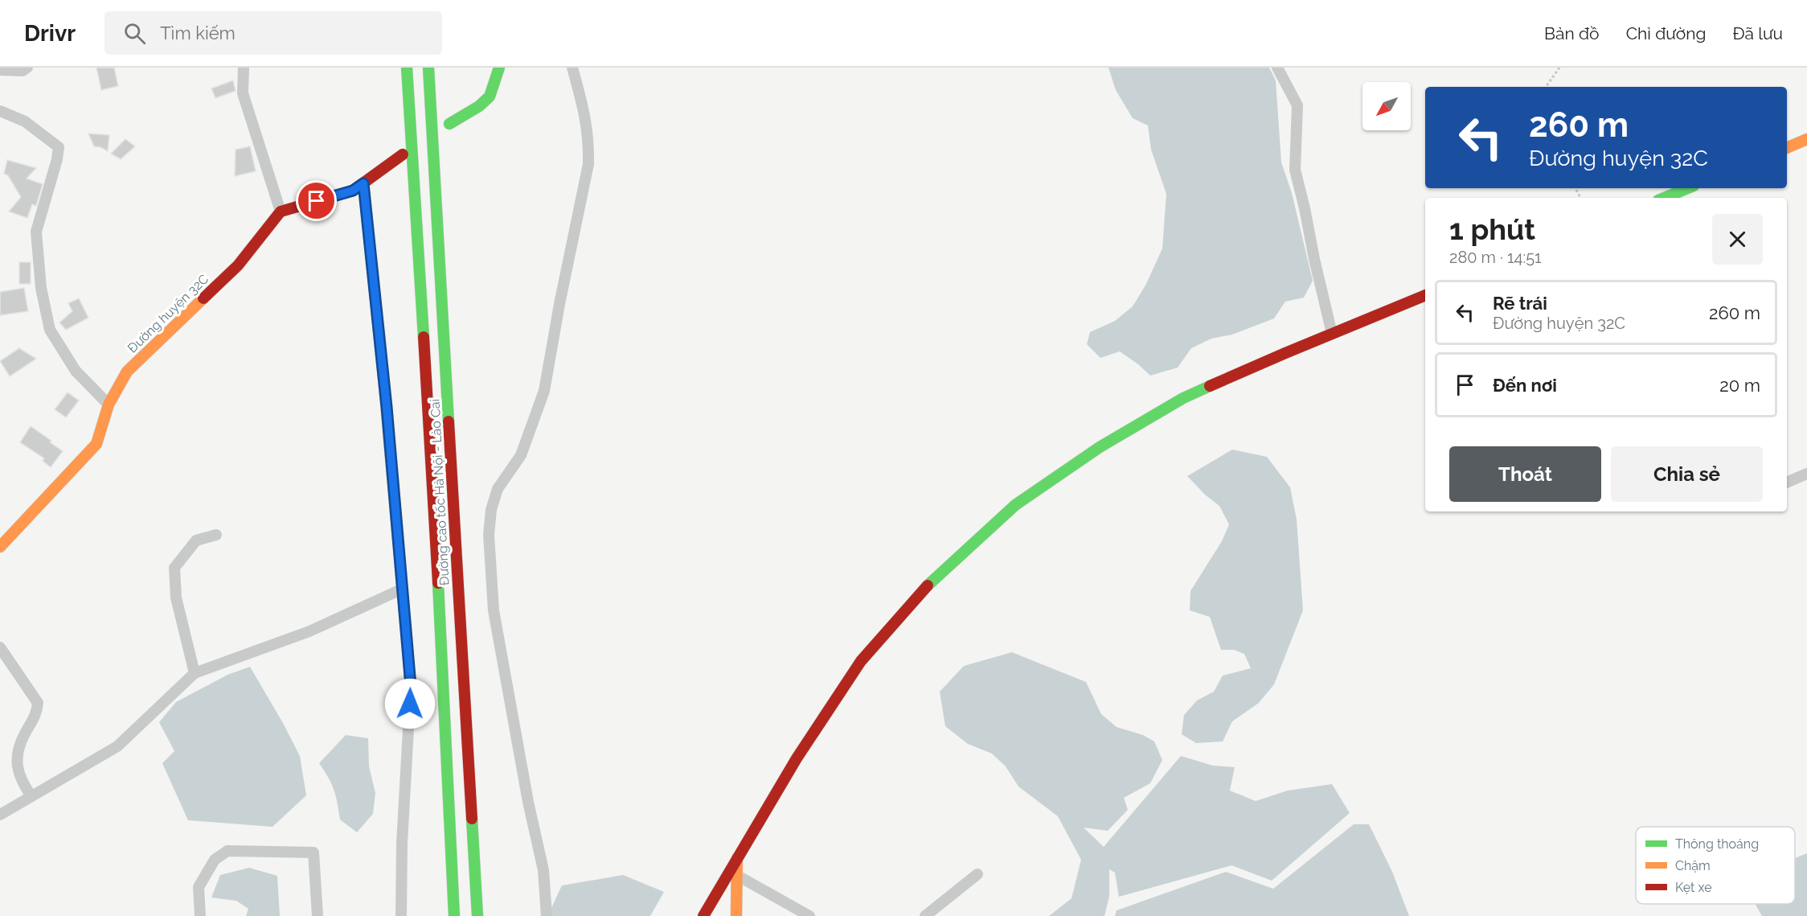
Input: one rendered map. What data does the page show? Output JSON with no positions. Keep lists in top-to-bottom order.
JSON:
{
  "streets": {
    "main road": ["Đường huyện 32C", "Đường cao tốc Hà Nội - Lào Cai"]
  },
  "legend": ["Thông thoáng", "Chậm", "Kẹt xe"],
  "north": "bottom left",
  "page": {
    "header": "Drivr",
    "search": "Tìm kiếm",
    "nav": ["Bản đồ", "Chỉ đường", "Đã lưu"],
    "turn": ["260 m", "Đường huyện 32C"],
    "heading": ["1 phút", "280 m · 14:51"],
    "list": [
      {
        "name": "Rẽ trái",
        "note": "Đường huyện 32C",
        "value": "260 m"
      },
      {
        "name": "Đến nơi",
        "value": "20 m"
      }
    ],
    "buttons": ["Thoát", "Chia sẻ"]
  }
}
